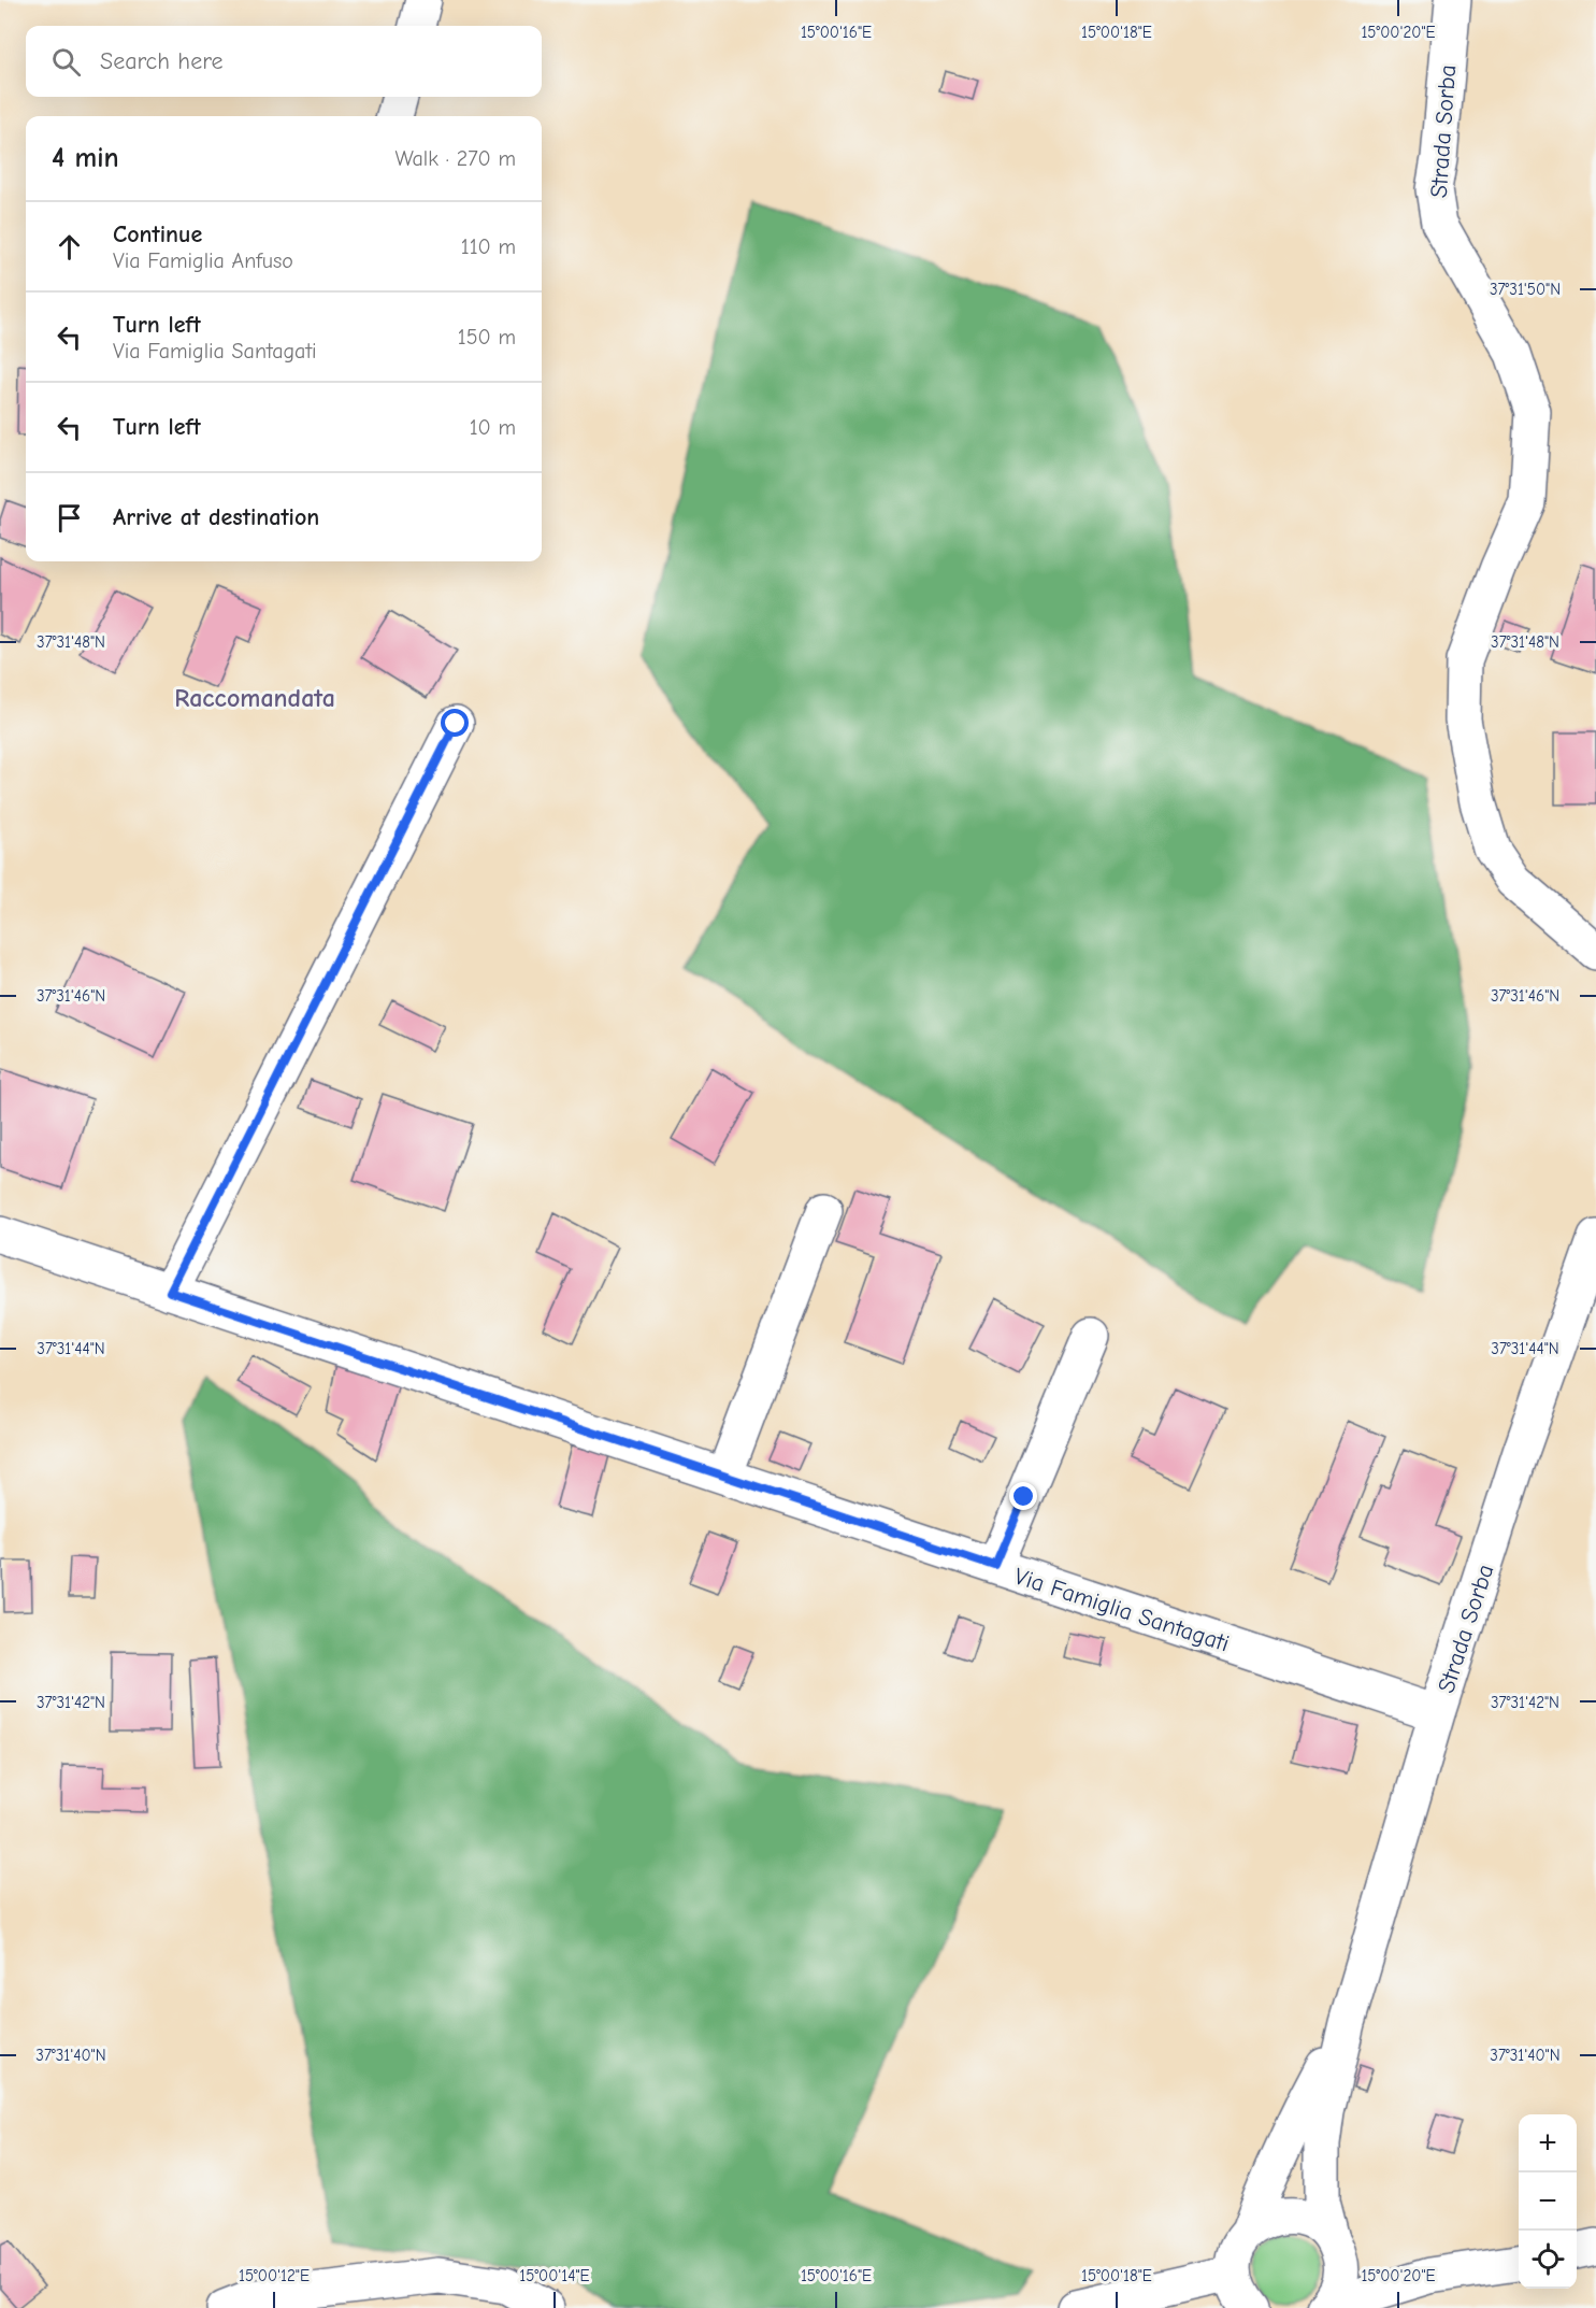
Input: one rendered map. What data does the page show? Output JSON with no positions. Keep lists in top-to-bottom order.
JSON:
{
  "streets": {
    "street": ["Strada Sorba", "Via Famiglia Santagati"]
  },
  "crossings": [
    ["Strada Sorba", "Via Famiglia Santagati"]
  ],
  "districts": ["Raccomandata"],
  "page": {
    "search": "Search here",
    "heading": ["4 min", "Walk · 270 m"],
    "list": [
      ["Continue", "Via Famiglia Anfuso", "110 m"],
      ["Turn left", "Via Famiglia Santagati", "150 m"],
      ["Turn left", "10 m"],
      "Arrive at destination"
    ],
    "map_buttons": ["+", "−"]
  },
  "coordinates": [
    "15°00'16\"E",
    "15°00'18\"E",
    "15°00'20\"E",
    "37°31'50\"N",
    "37°31'48\"N",
    "37°31'46\"N",
    "37°31'44\"N",
    "37°31'42\"N",
    "37°31'40\"N",
    "15°00'12\"E",
    "15°00'14\"E"
  ]
}
